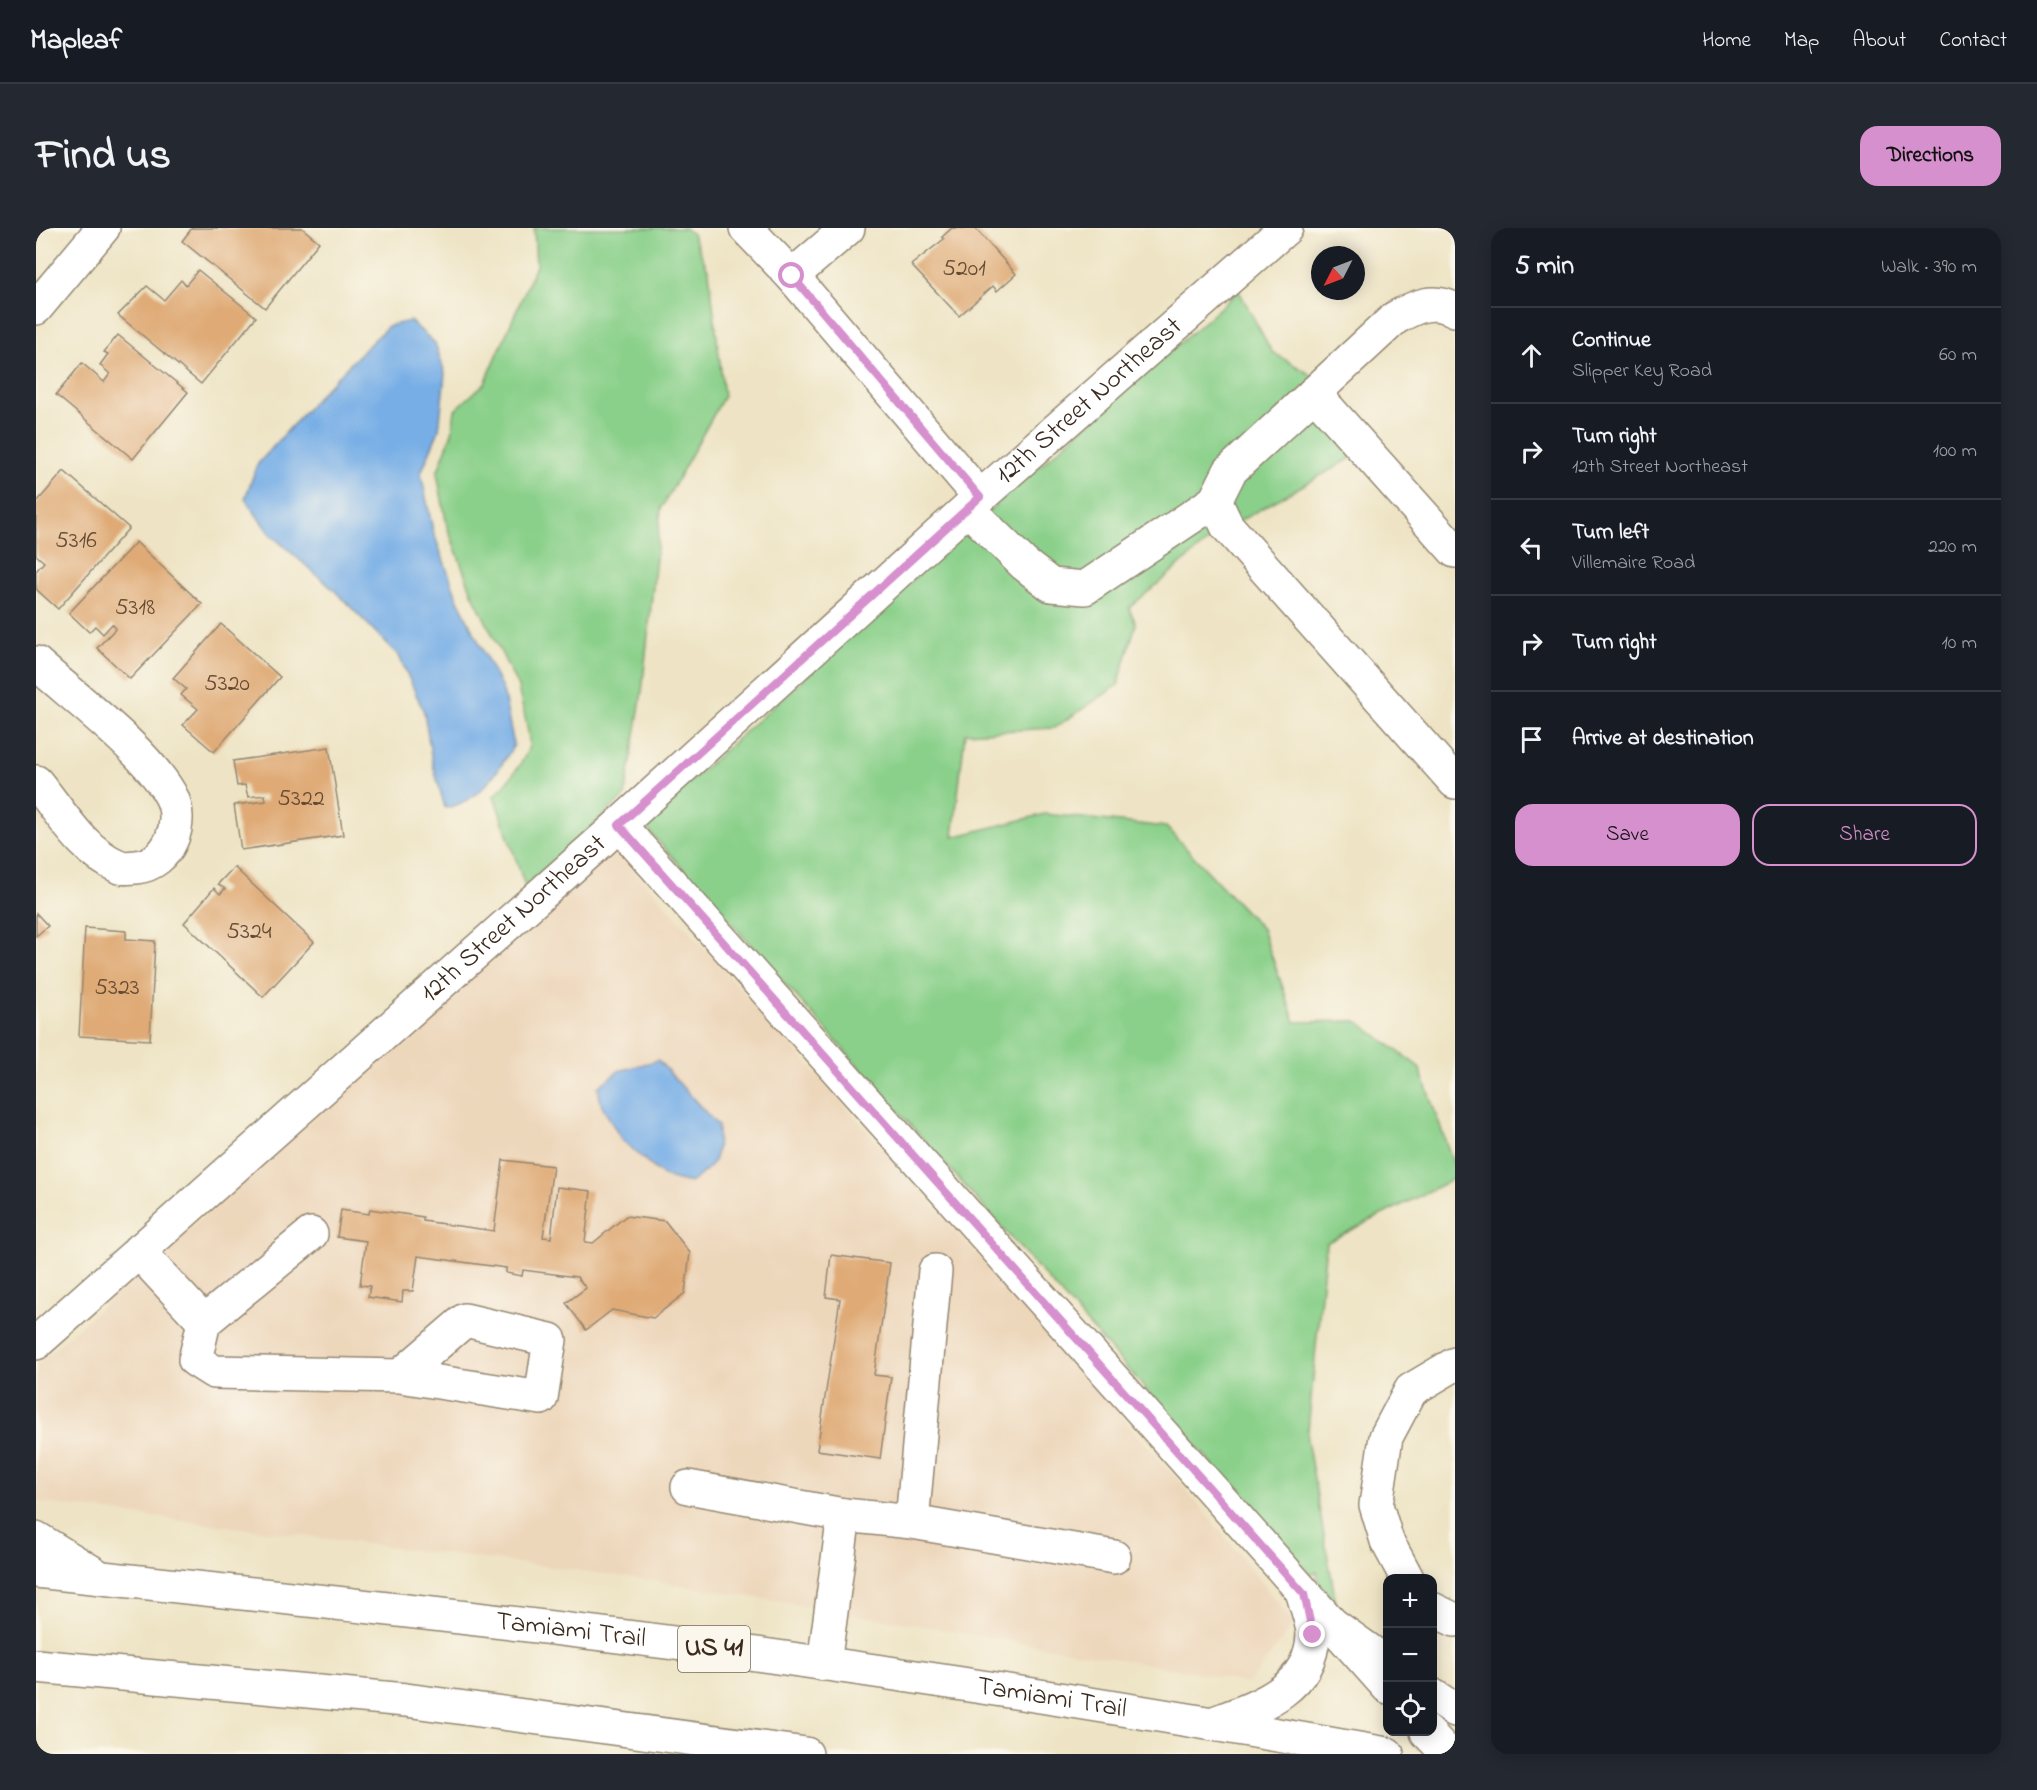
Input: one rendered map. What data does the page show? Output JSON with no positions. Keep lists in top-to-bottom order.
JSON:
{
  "streets": {
    "street": ["12th Street Northeast", "Tamiami Trail", "US 41"]
  },
  "house_numbers": [
    "5201",
    "5316",
    "5318",
    "5320",
    "5322",
    "5324",
    "5323"
  ],
  "north": "bottom left",
  "page": {
    "header": "Mapleaf",
    "nav": [
      "Home",
      "Map",
      "About",
      "Contact"
    ],
    "title": "Find us",
    "buttons": [
      "Directions",
      ["Save", "Share"]
    ],
    "heading": ["5 min", "Walk · 390 m"],
    "list": [
      ["Continue", "Slipper Key Road", "60 m"],
      ["Turn right", "12th Street Northeast", "100 m"],
      ["Turn left", "Villemaire Road", "220 m"],
      ["Turn right", "10 m"],
      "Arrive at destination"
    ],
    "map_buttons": ["+", "−"]
  }
}
